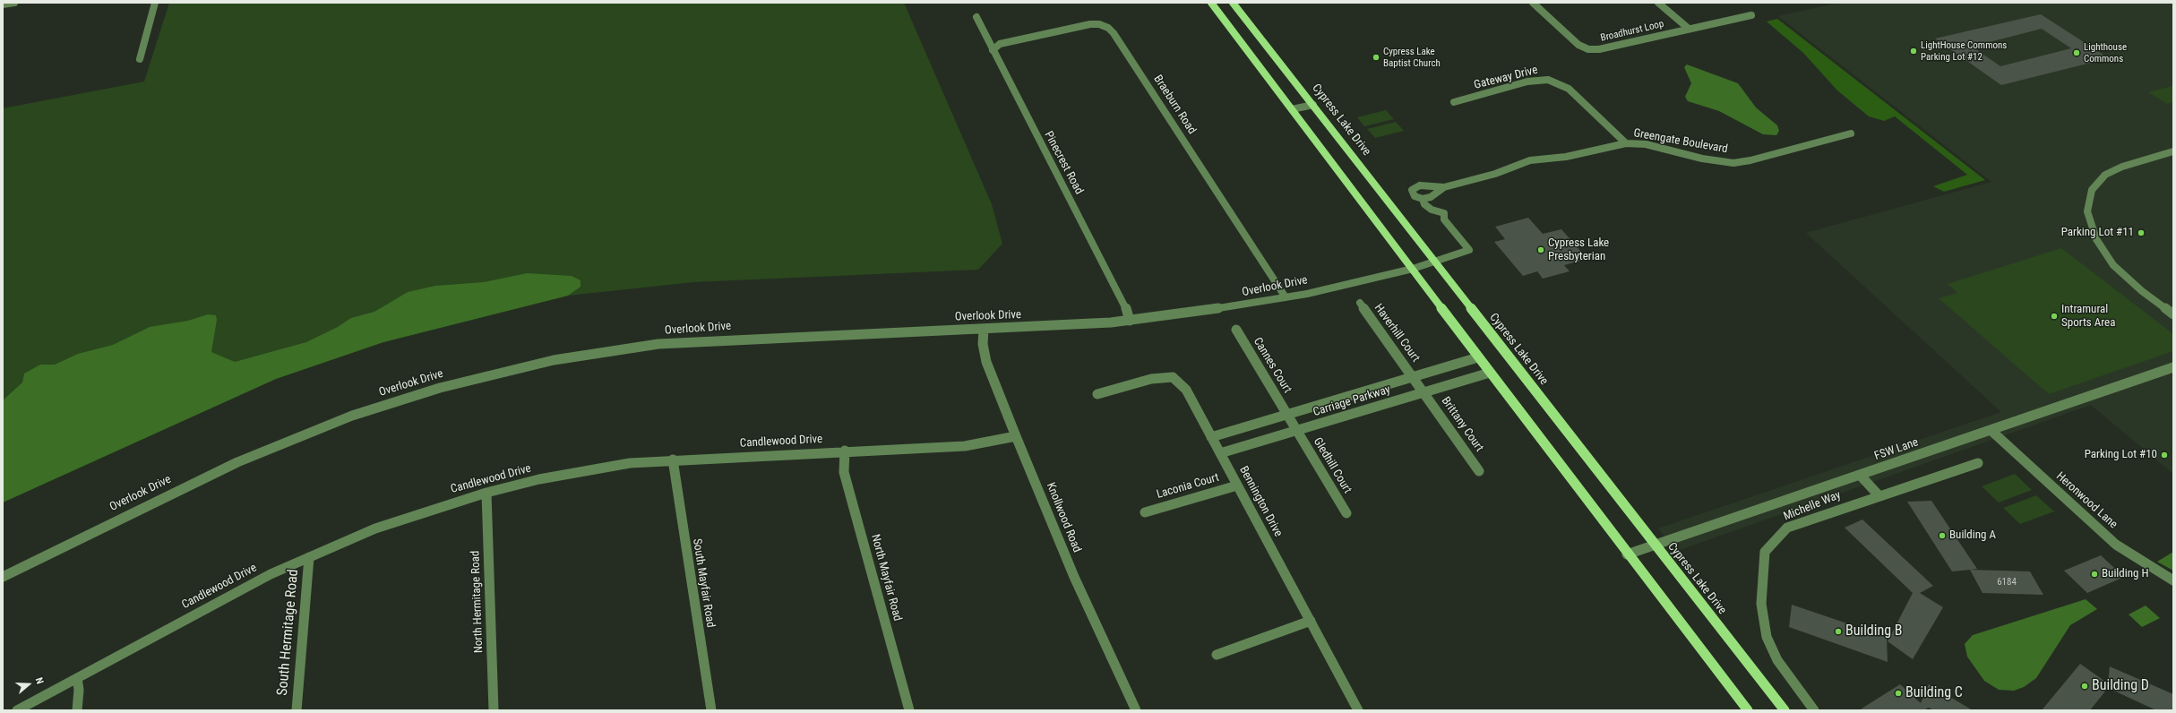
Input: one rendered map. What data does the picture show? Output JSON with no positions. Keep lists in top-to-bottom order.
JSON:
{
  "streets": {
    "main road": ["Cypress Lake Drive"],
    "street": [
      "Broadhurst Loop",
      "Gateway Drive",
      "Braeburn Road",
      "Greengate Boulevard",
      "Pinecrest Road",
      "Overlook Drive",
      "Haverhill Court",
      "Cannes Court",
      "Carriage Parkway",
      "Brittany Court",
      "Candlewood Drive",
      "FSW Lane",
      "Gledhill Court",
      "Laconia Court",
      "Heronwood Lane",
      "Bennington Drive",
      "Michelle Way",
      "Knollwood Road",
      "North Mayfair Road",
      "South Mayfair Road",
      "North Hermitage Road",
      "South Hermitage Road"
    ]
  },
  "crossings": [
    ["Gateway Drive", "Greengate Boulevard"],
    ["Braeburn Road", "Pinecrest Road"],
    ["Braeburn Road", "Overlook Drive"],
    ["Cypress Lake Drive", "Greengate Boulevard"],
    ["Cypress Lake Drive", "Overlook Drive"],
    ["Cypress Lake Drive", "FSW Lane"],
    ["Greengate Boulevard", "Overlook Drive"],
    ["Pinecrest Road", "Overlook Drive"],
    ["Overlook Drive", "Knollwood Road"],
    ["Haverhill Court", "Carriage Parkway"],
    ["Haverhill Court", "Brittany Court"],
    ["Cannes Court", "Carriage Parkway"],
    ["Cannes Court", "Gledhill Court"],
    ["Carriage Parkway", "Brittany Court"],
    ["Carriage Parkway", "Gledhill Court"],
    ["Carriage Parkway", "Bennington Drive"],
    ["Candlewood Drive", "Knollwood Road"],
    ["Candlewood Drive", "North Mayfair Road"],
    ["Candlewood Drive", "South Mayfair Road"],
    ["Candlewood Drive", "North Hermitage Road"],
    ["Candlewood Drive", "South Hermitage Road"],
    ["FSW Lane", "Heronwood Lane"],
    ["Laconia Court", "Bennington Drive"]
  ],
  "places": [
    "LightHouse Commons Parking Lot #12",
    "Lighthouse Commons",
    "Cypress Lake Baptist Church",
    "Parking Lot #11",
    "Cypress Lake Presbyterian",
    "Intramural Sports Area",
    "Parking Lot #10",
    "Building A",
    "Building H",
    "Building B",
    "Building D",
    "Building C"
  ],
  "house_numbers": ["6184"],
  "north": "right"
}
